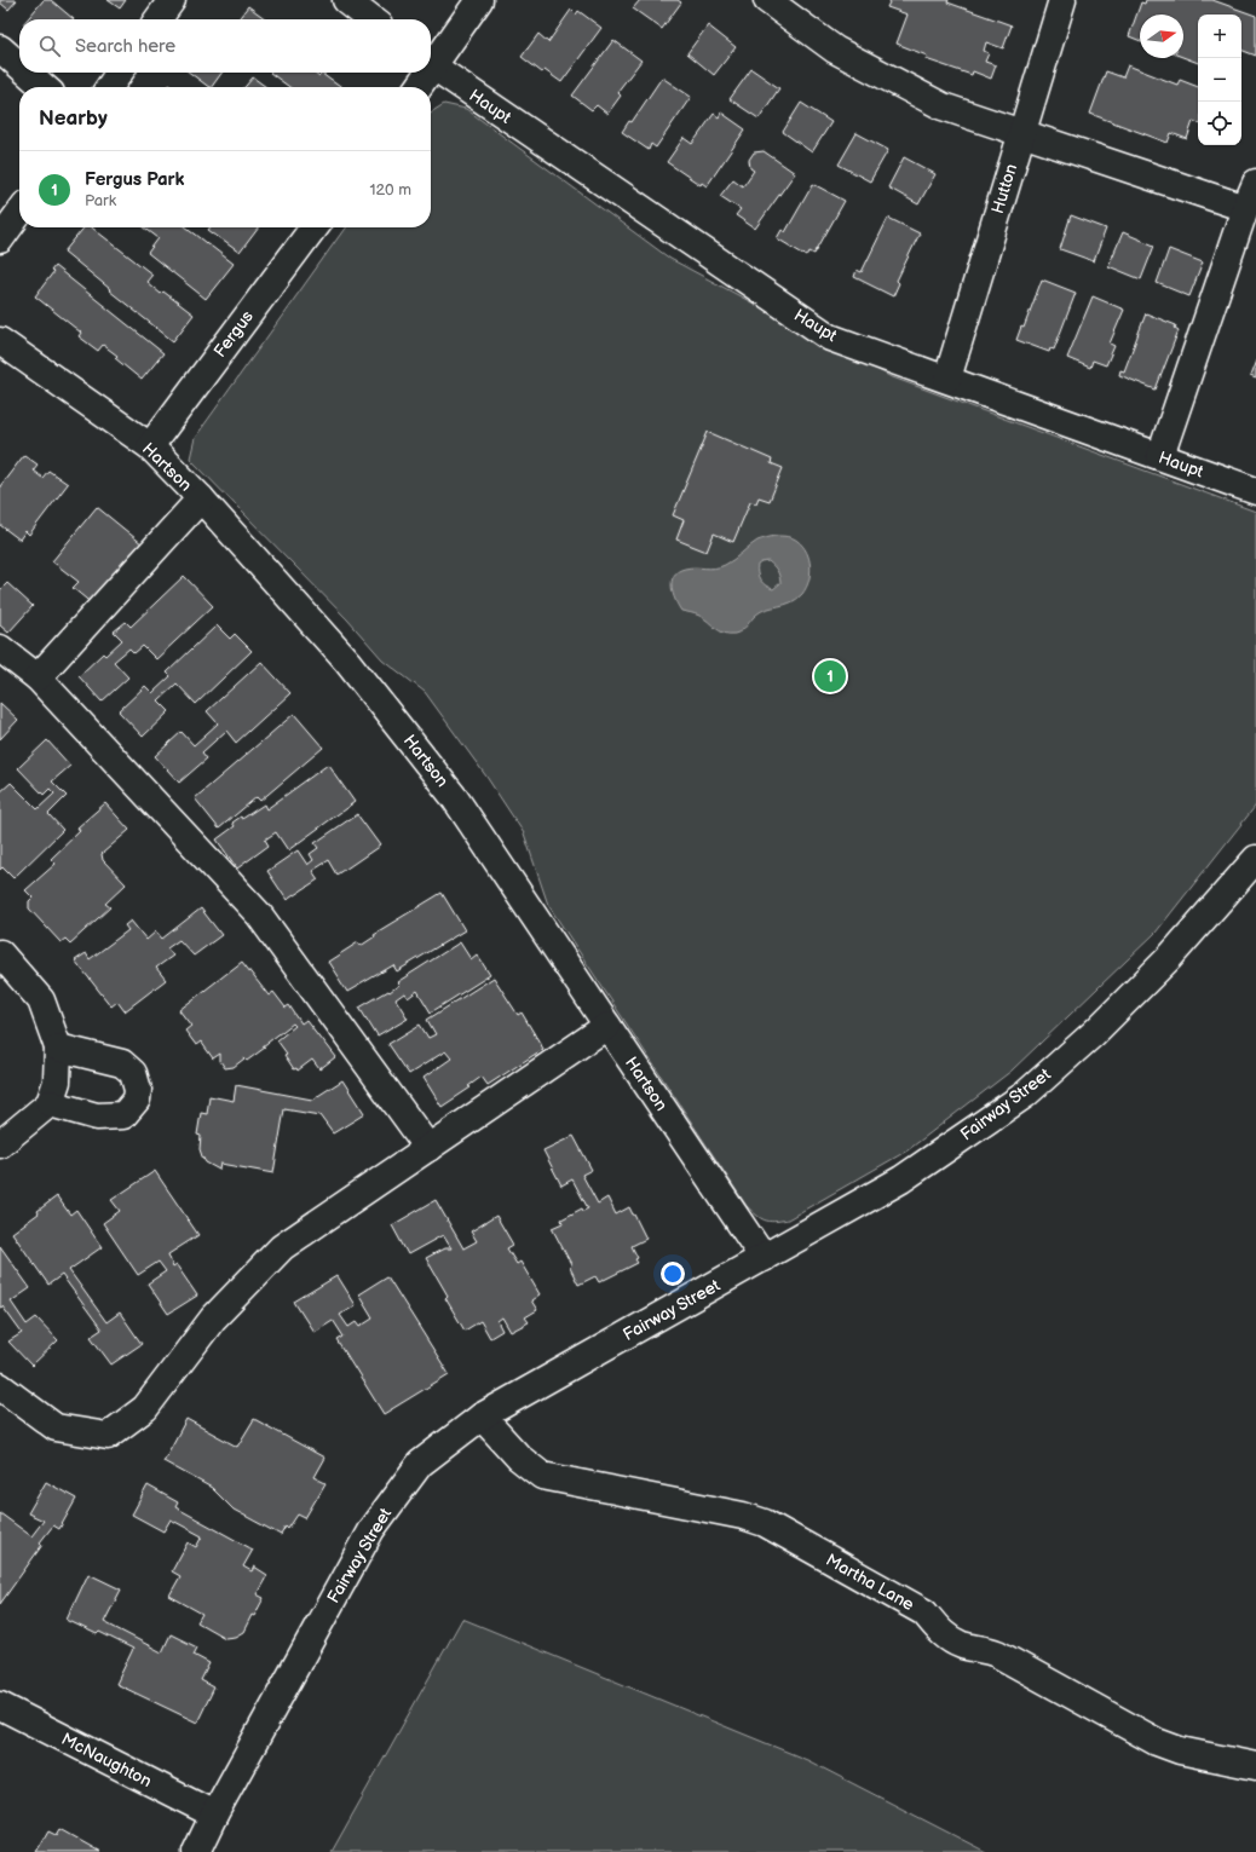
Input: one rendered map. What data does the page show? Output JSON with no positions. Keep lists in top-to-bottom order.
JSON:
{
  "streets": {
    "street": [
      "Haupt",
      "Hutton",
      "Fergus",
      "Hartson",
      "Fairway Street",
      "Martha Lane",
      "McNaughton"
    ]
  },
  "crossings": [
    ["Haupt", "Hutton"],
    ["Fergus", "Hartson"],
    ["Hartson", "Fairway Street"],
    ["Fairway Street", "Martha Lane"],
    ["Fairway Street", "McNaughton"]
  ],
  "north": "right",
  "page": {
    "map_buttons": ["+", "−"],
    "search": "Search here",
    "heading": "Nearby",
    "list": [
      {
        "mark": "1",
        "name": "Fergus Park",
        "note": "Park",
        "value": "120 m"
      }
    ],
    "pins": "1"
  }
}
